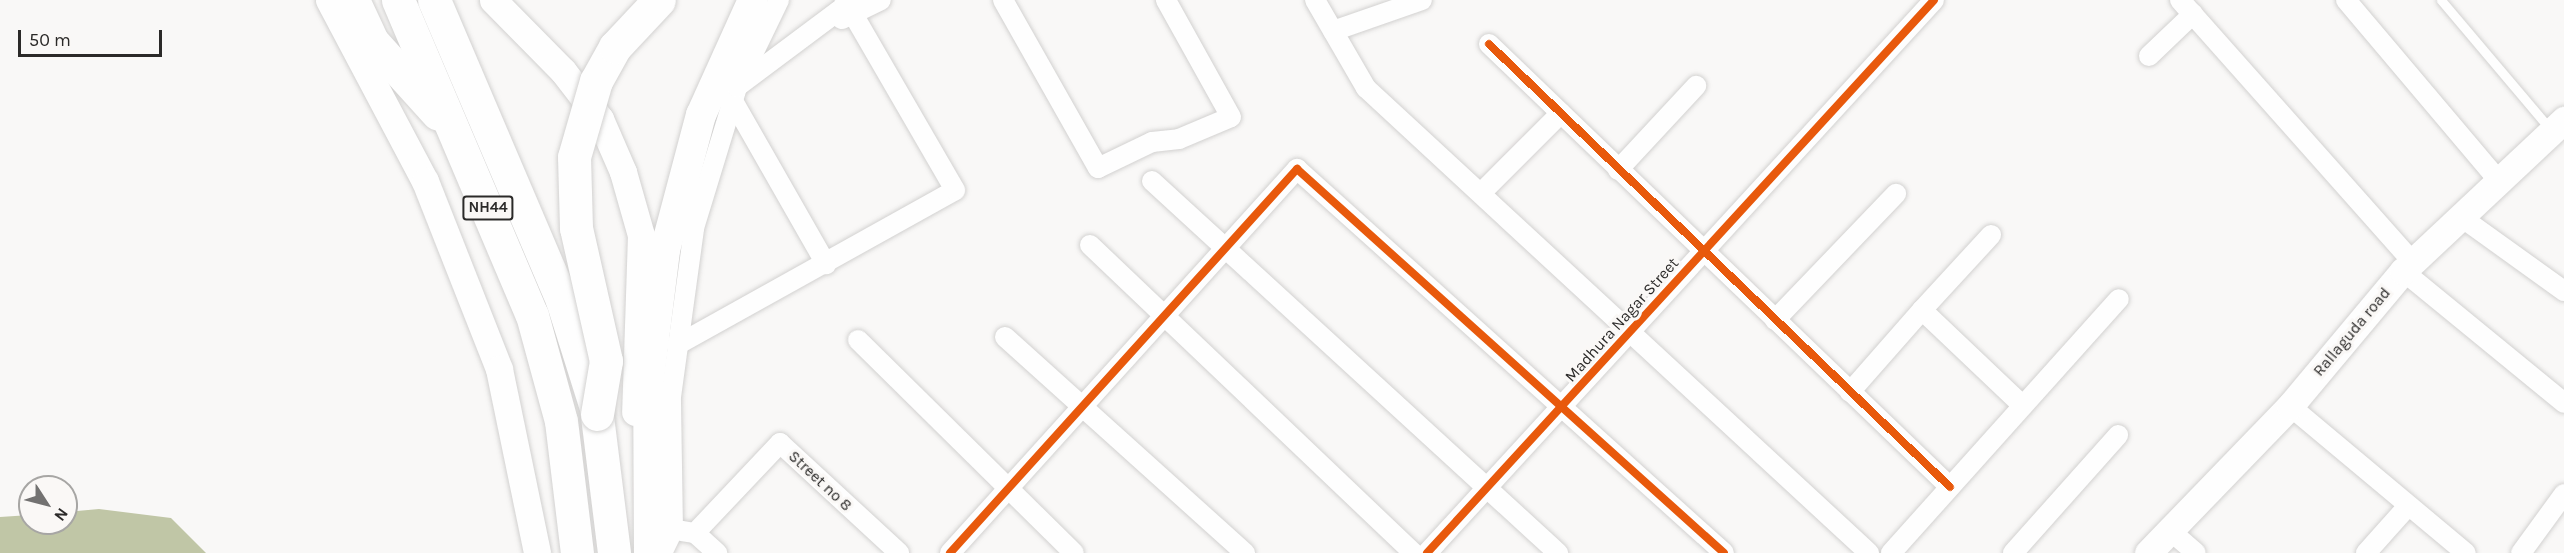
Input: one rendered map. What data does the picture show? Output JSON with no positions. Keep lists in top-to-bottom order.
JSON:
{
  "streets": {
    "highway": ["NH44"],
    "main road": ["Rallaguda road"],
    "street": ["Madhura Nagar Street", "Street no 8"]
  },
  "scale_bar": "50 m",
  "north": "bottom right"
}
